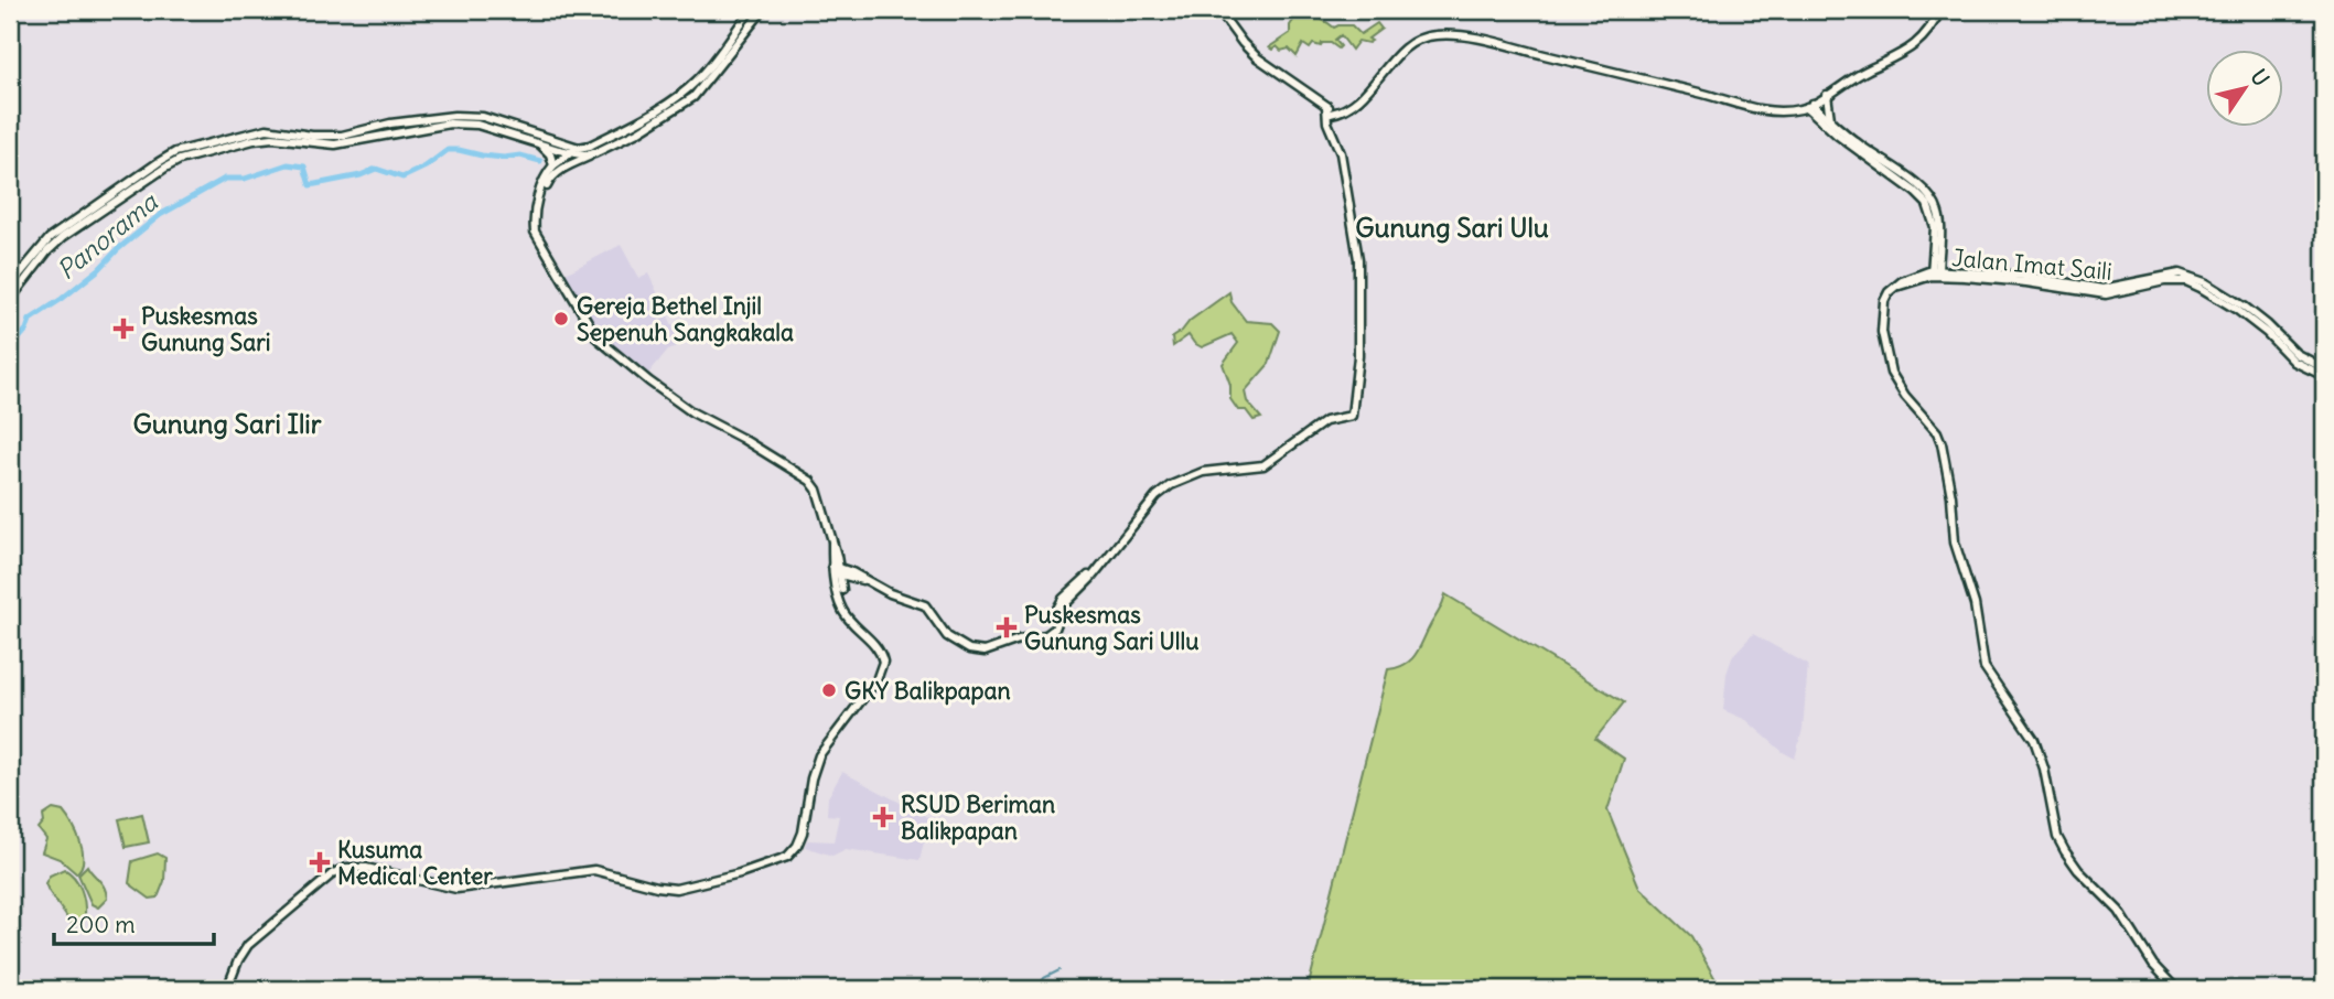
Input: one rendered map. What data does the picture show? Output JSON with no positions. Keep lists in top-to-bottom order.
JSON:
{
  "streets": {
    "main road": ["Jalan Imat Saili"]
  },
  "districts": ["Gunung Sari Ulu", "Gunung Sari Ilir"],
  "water": ["Panorama"],
  "places": {
    "other": ["Gereja Bethel Injil Sepenuh Sangkakala", "GKY Balikpapan"],
    "health": [
      "Puskesmas Gunung Sari",
      "Puskesmas Gunung Sari Ullu",
      "RSUD Beriman Balikpapan",
      "Kusuma Medical Center"
    ]
  },
  "scale_bar": "200 m",
  "north": "top right"
}
